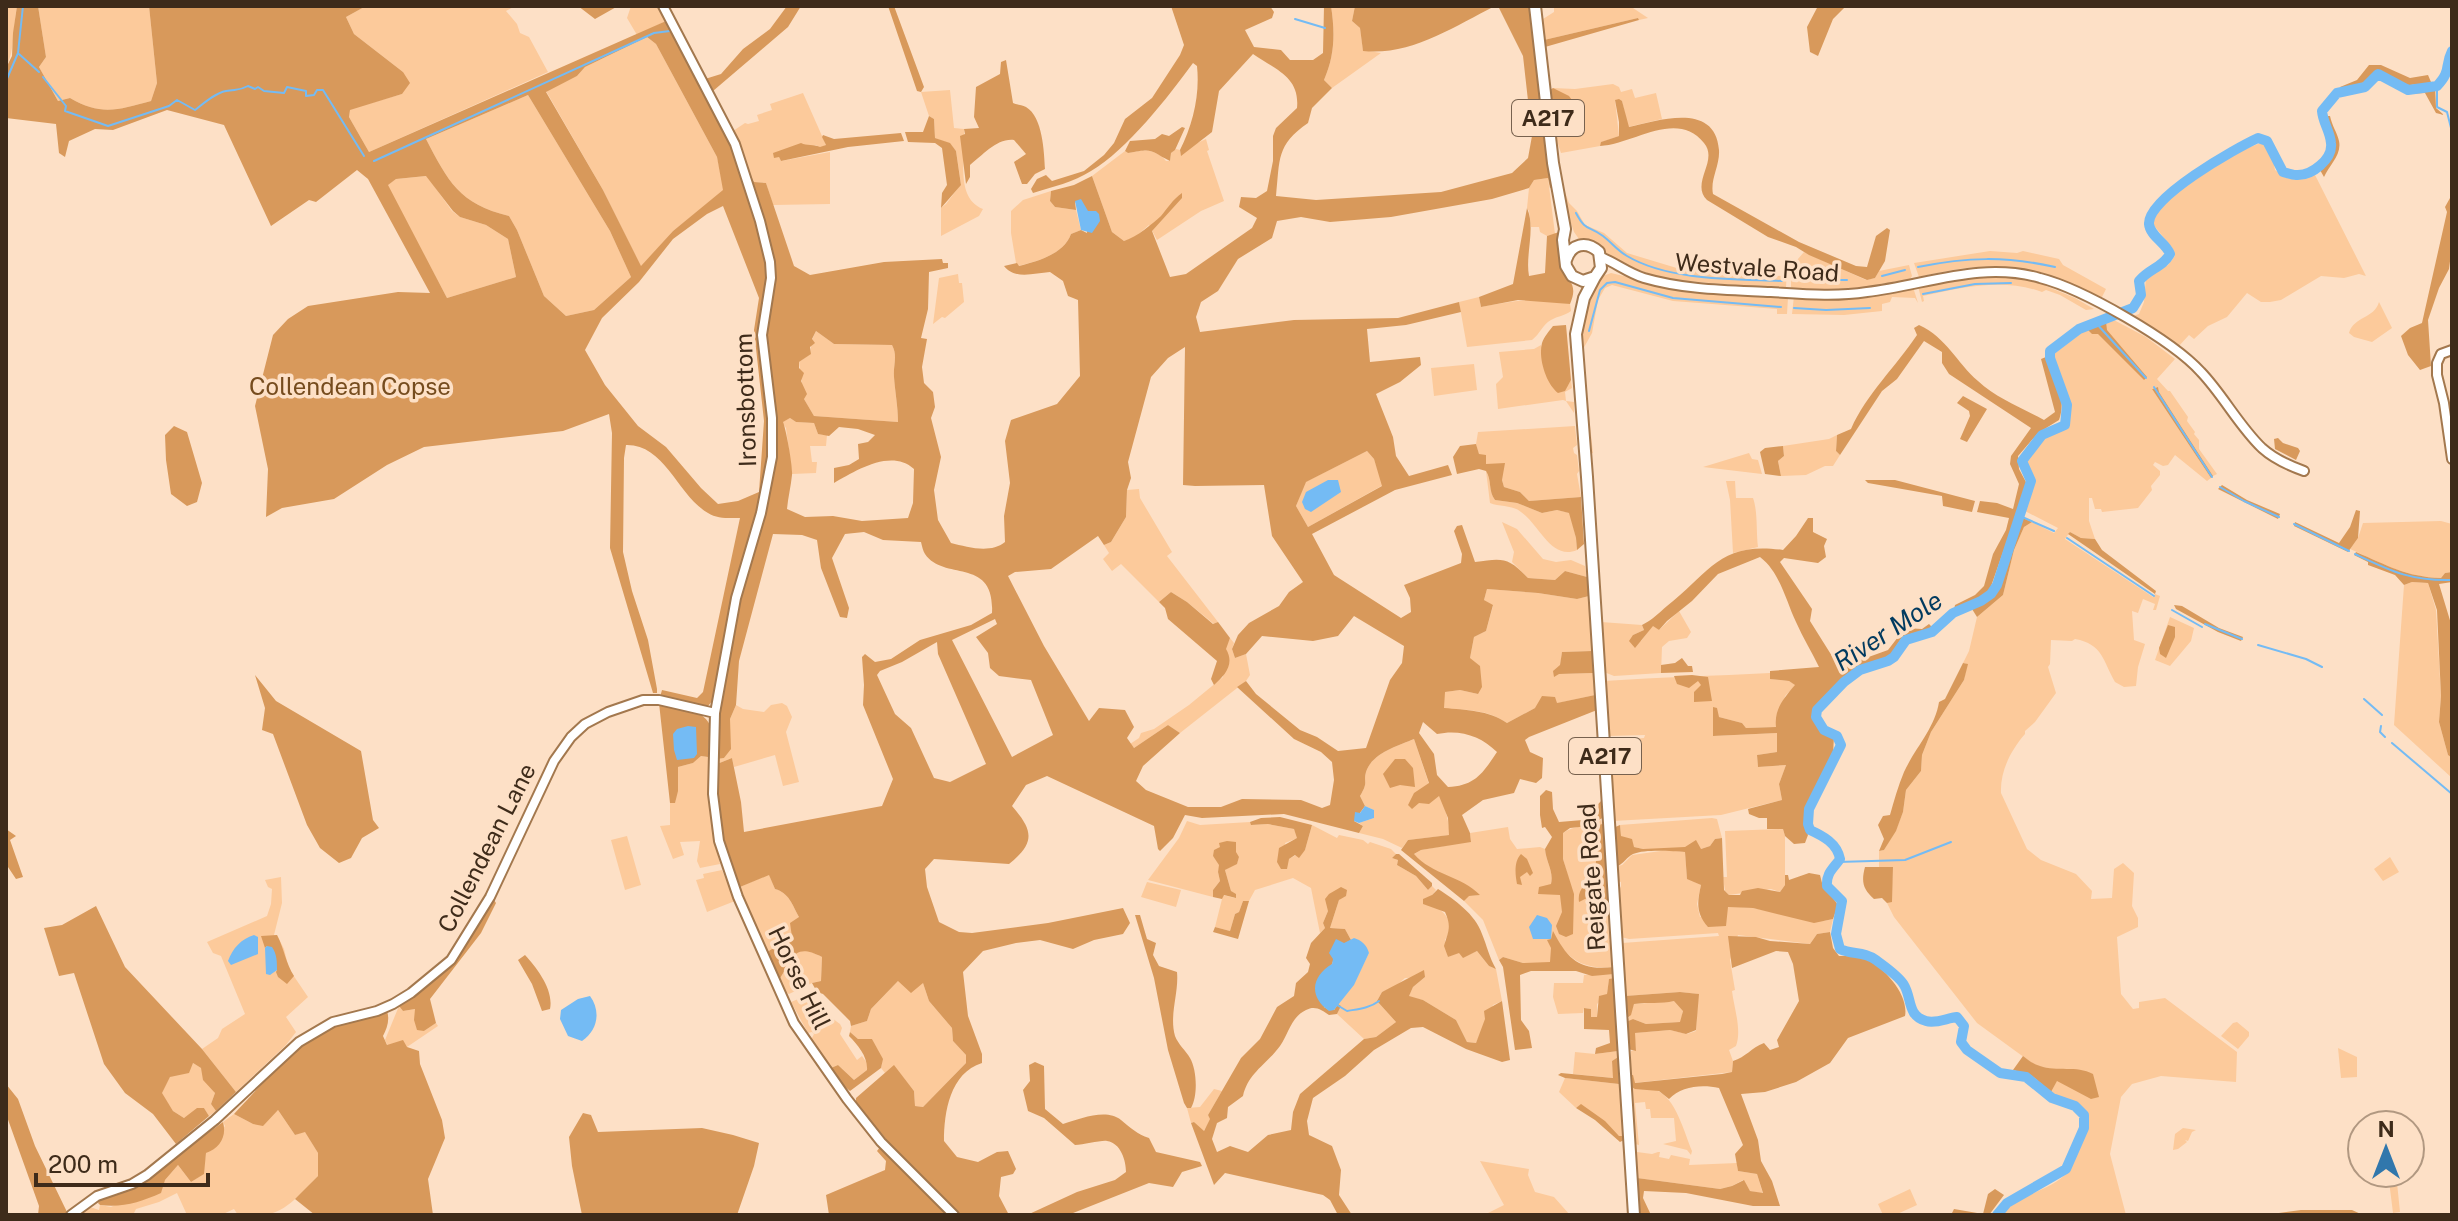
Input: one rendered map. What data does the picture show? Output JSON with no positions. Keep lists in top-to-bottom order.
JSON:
{
  "streets": {
    "main road": ["A217", "Reigate Road"],
    "street": [
      "Westvale Road",
      "Ironsbottom",
      "Collendean Lane",
      "Horse Hill"
    ]
  },
  "crossings": [
    ["A217", "Westvale Road"],
    ["A217", "Reigate Road"],
    ["Westvale Road", "Reigate Road"],
    ["Ironsbottom", "Collendean Lane"],
    ["Ironsbottom", "Horse Hill"],
    ["Collendean Lane", "Horse Hill"]
  ],
  "water": ["River Mole"],
  "parks": ["Collendean Copse"],
  "scale_bar": "200 m",
  "north": "top"
}
